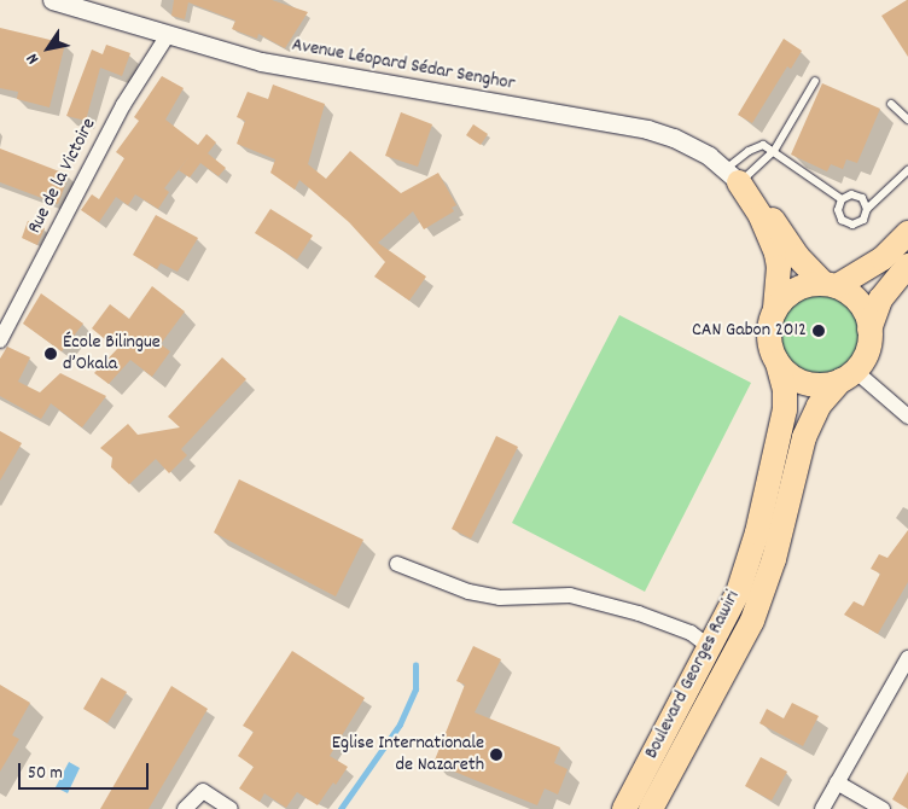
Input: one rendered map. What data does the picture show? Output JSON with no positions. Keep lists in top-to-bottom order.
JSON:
{
  "streets": {
    "main road": ["Boulevard Georges Rawiri"],
    "street": ["Avenue Léopard Sédar Senghor", "Rue de la Victoire"]
  },
  "crossings": [
    ["Avenue Léopard Sédar Senghor", "Rue de la Victoire"]
  ],
  "places": ["CAN Gabon 2012", "École Bilingue d’Okala", "Eglise Internationale de Nazareth"],
  "scale_bar": "50 m",
  "north": "bottom left"
}
